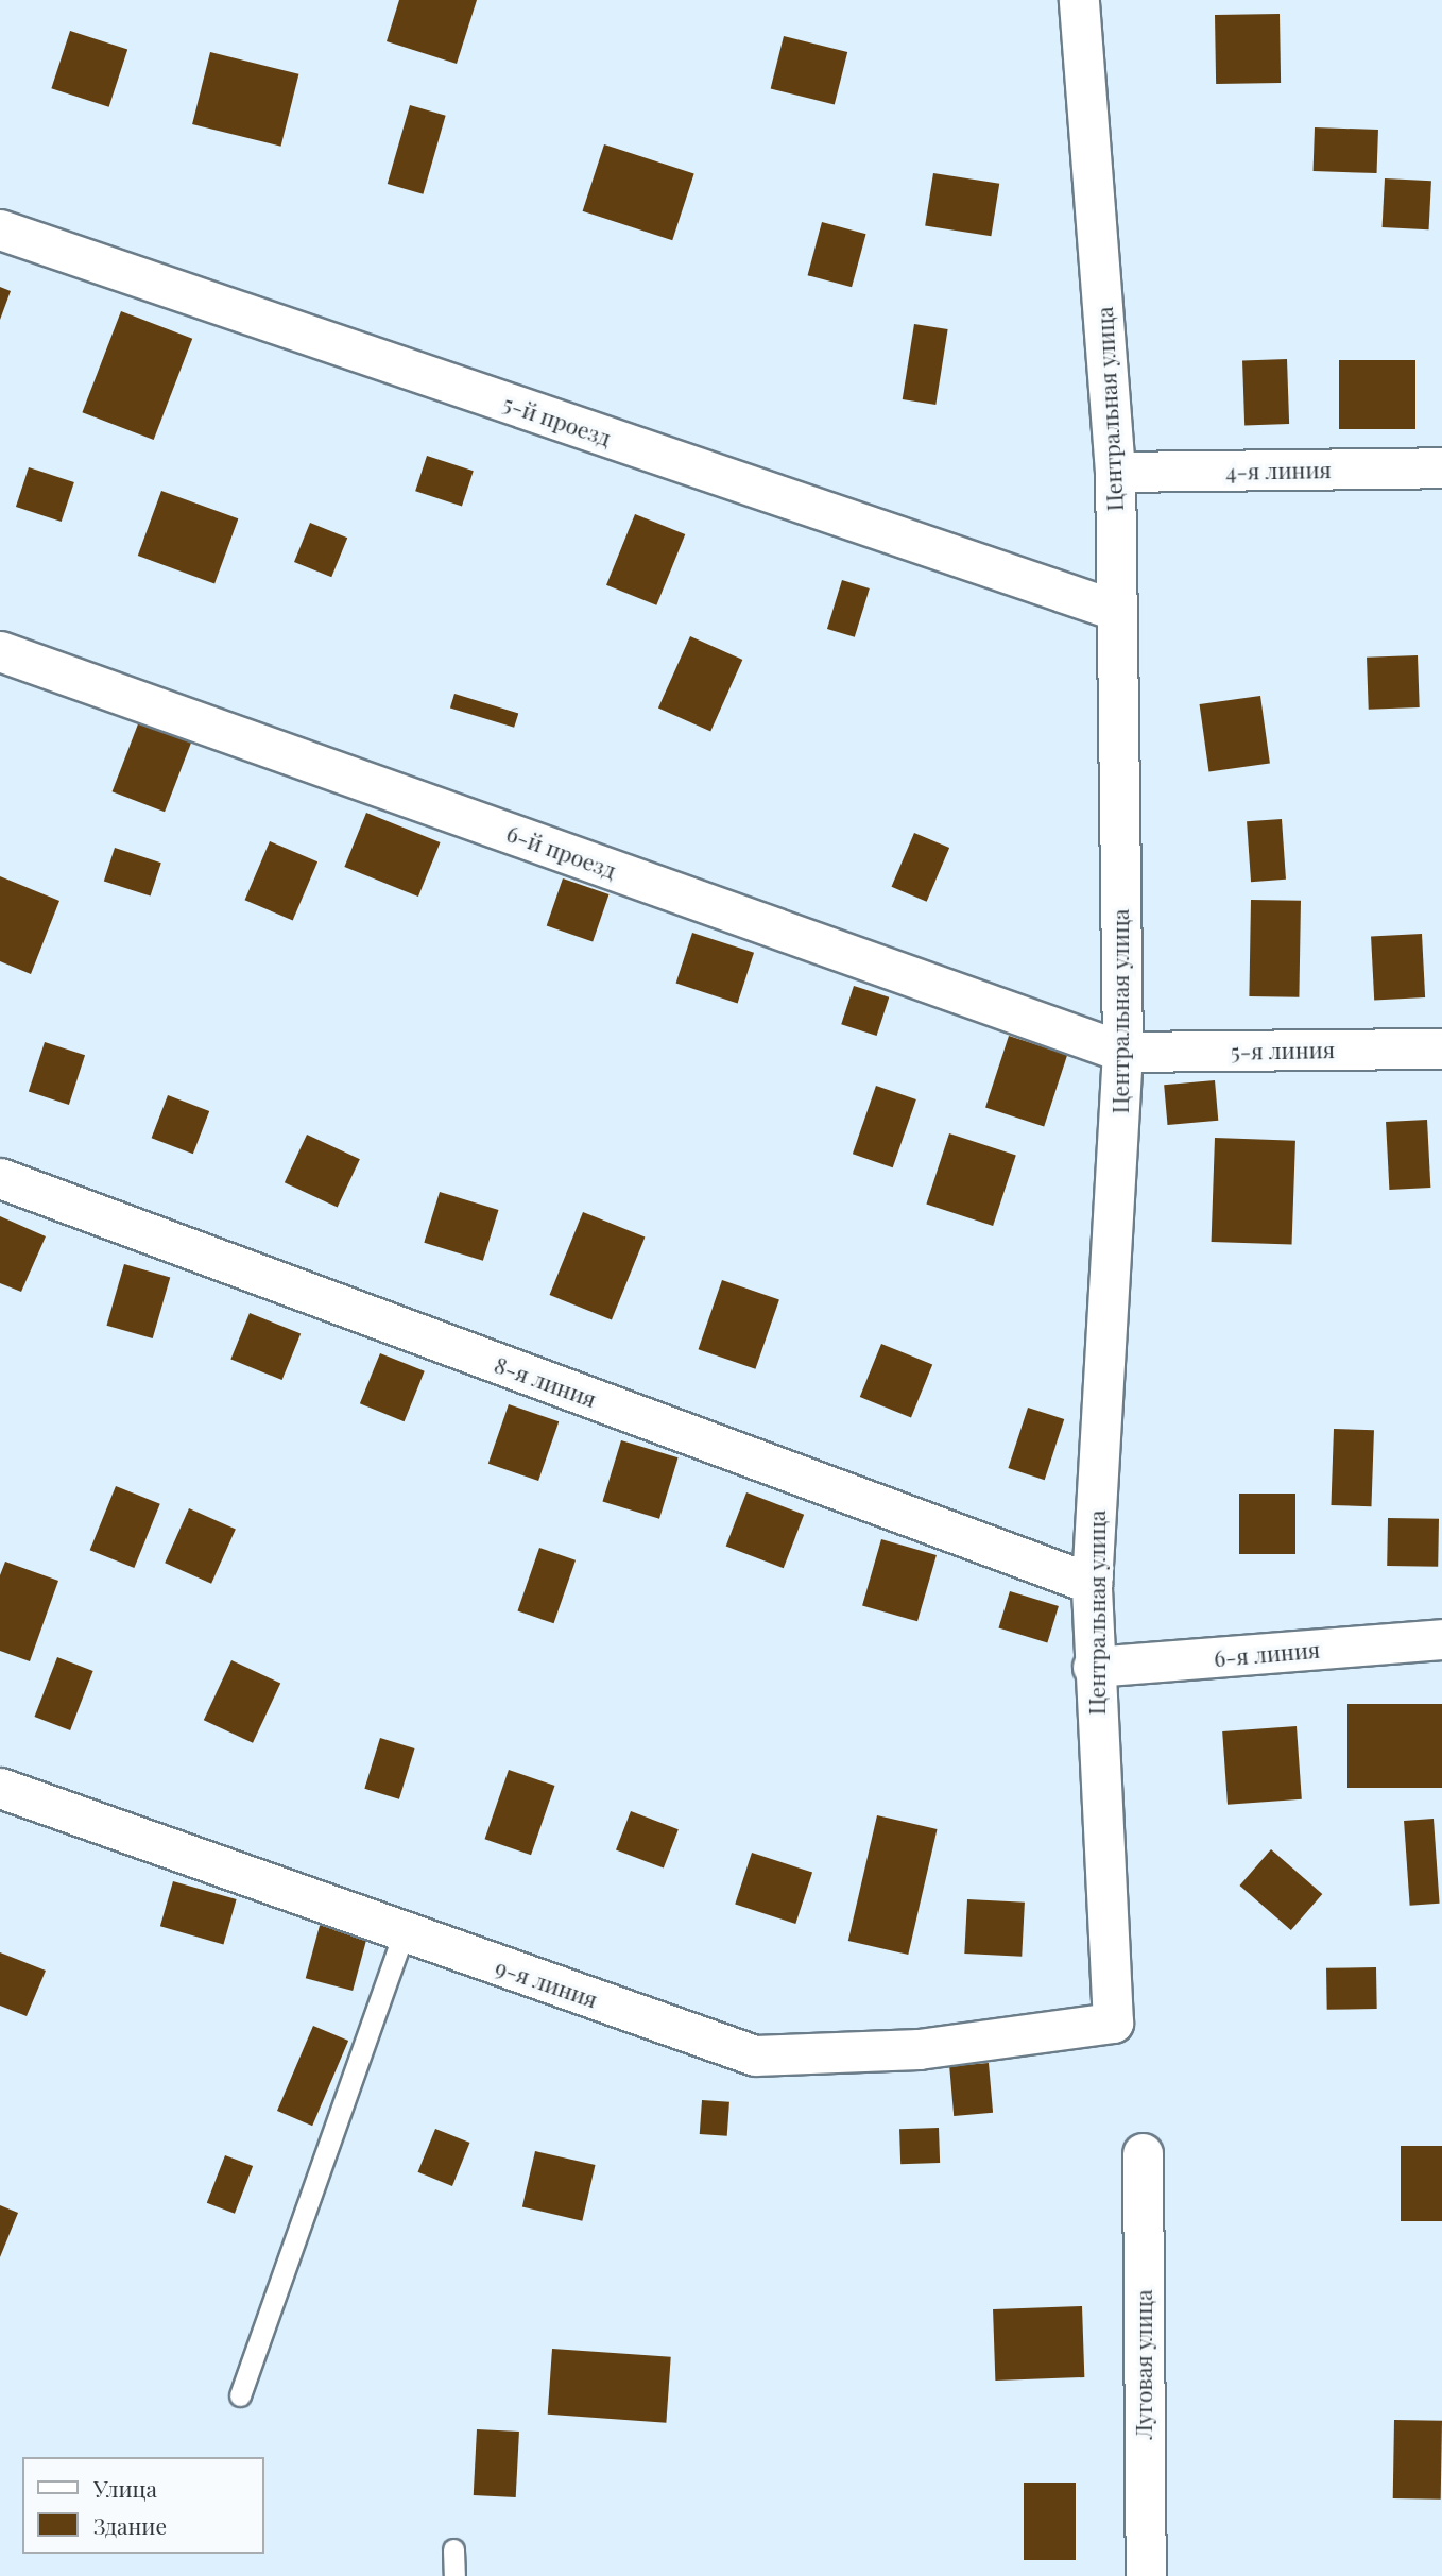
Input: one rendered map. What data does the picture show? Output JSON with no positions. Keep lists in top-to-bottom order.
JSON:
{
  "streets": {
    "street": [
      "Центральная улица",
      "5-й проезд",
      "4-я линия",
      "6-й проезд",
      "5-я линия",
      "8-я линия",
      "6-я линия",
      "9-я линия",
      "Луговая улица"
    ]
  },
  "crossings": [
    ["Центральная улица", "5-й проезд"],
    ["Центральная улица", "4-я линия"],
    ["Центральная улица", "6-й проезд"],
    ["Центральная улица", "5-я линия"],
    ["Центральная улица", "8-я линия"],
    ["Центральная улица", "6-я линия"],
    ["Центральная улица", "9-я линия"],
    ["6-й проезд", "5-я линия"]
  ],
  "legend": ["Улица", "Здание"]
}
